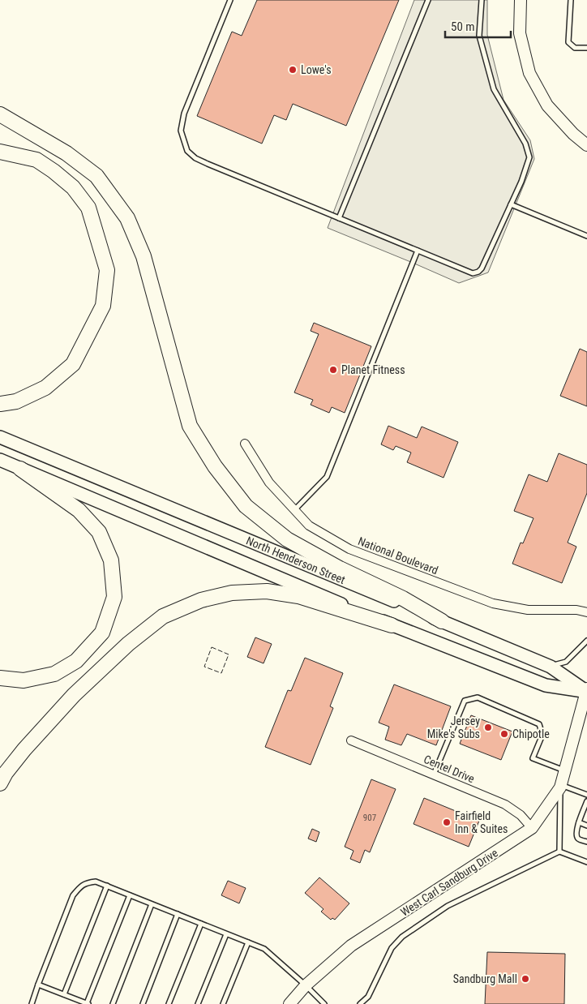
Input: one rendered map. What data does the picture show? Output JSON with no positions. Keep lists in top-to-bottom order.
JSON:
{
  "streets": {
    "main road": ["North Henderson Street"],
    "street": ["National Boulevard", "Centel Drive", "West Carl Sandburg Drive"]
  },
  "crossings": [
    ["North Henderson Street", "West Carl Sandburg Drive"],
    ["Centel Drive", "West Carl Sandburg Drive"]
  ],
  "places": [
    "Lowe's",
    "Planet Fitness",
    "Jersey Mike's Subs",
    "Chipotle",
    "Fairfield Inn & Suites",
    "Sandburg Mall"
  ],
  "house_numbers": ["907"],
  "scale_bar": "50 m"
}
